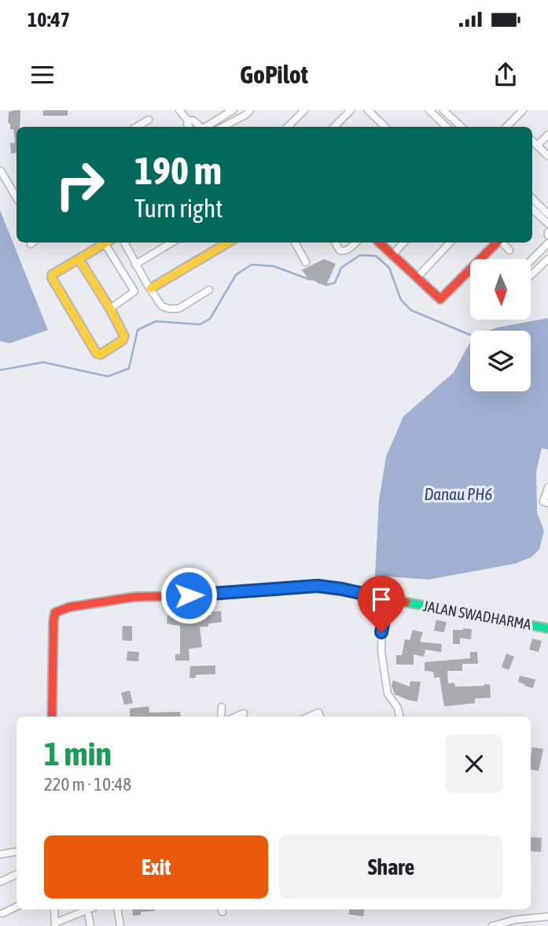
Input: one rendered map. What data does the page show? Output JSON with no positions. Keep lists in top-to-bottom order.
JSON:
{
  "streets": {
    "street": ["JALAN SWADHARMA"]
  },
  "water": ["Danau PH6"],
  "north": "bottom",
  "page": {
    "status": "10:47",
    "header": "GoPilot",
    "turn": ["190 m", "Turn right"],
    "heading": ["1 min", "220 m · 10:48"],
    "buttons": ["Exit", "Share"]
  }
}
